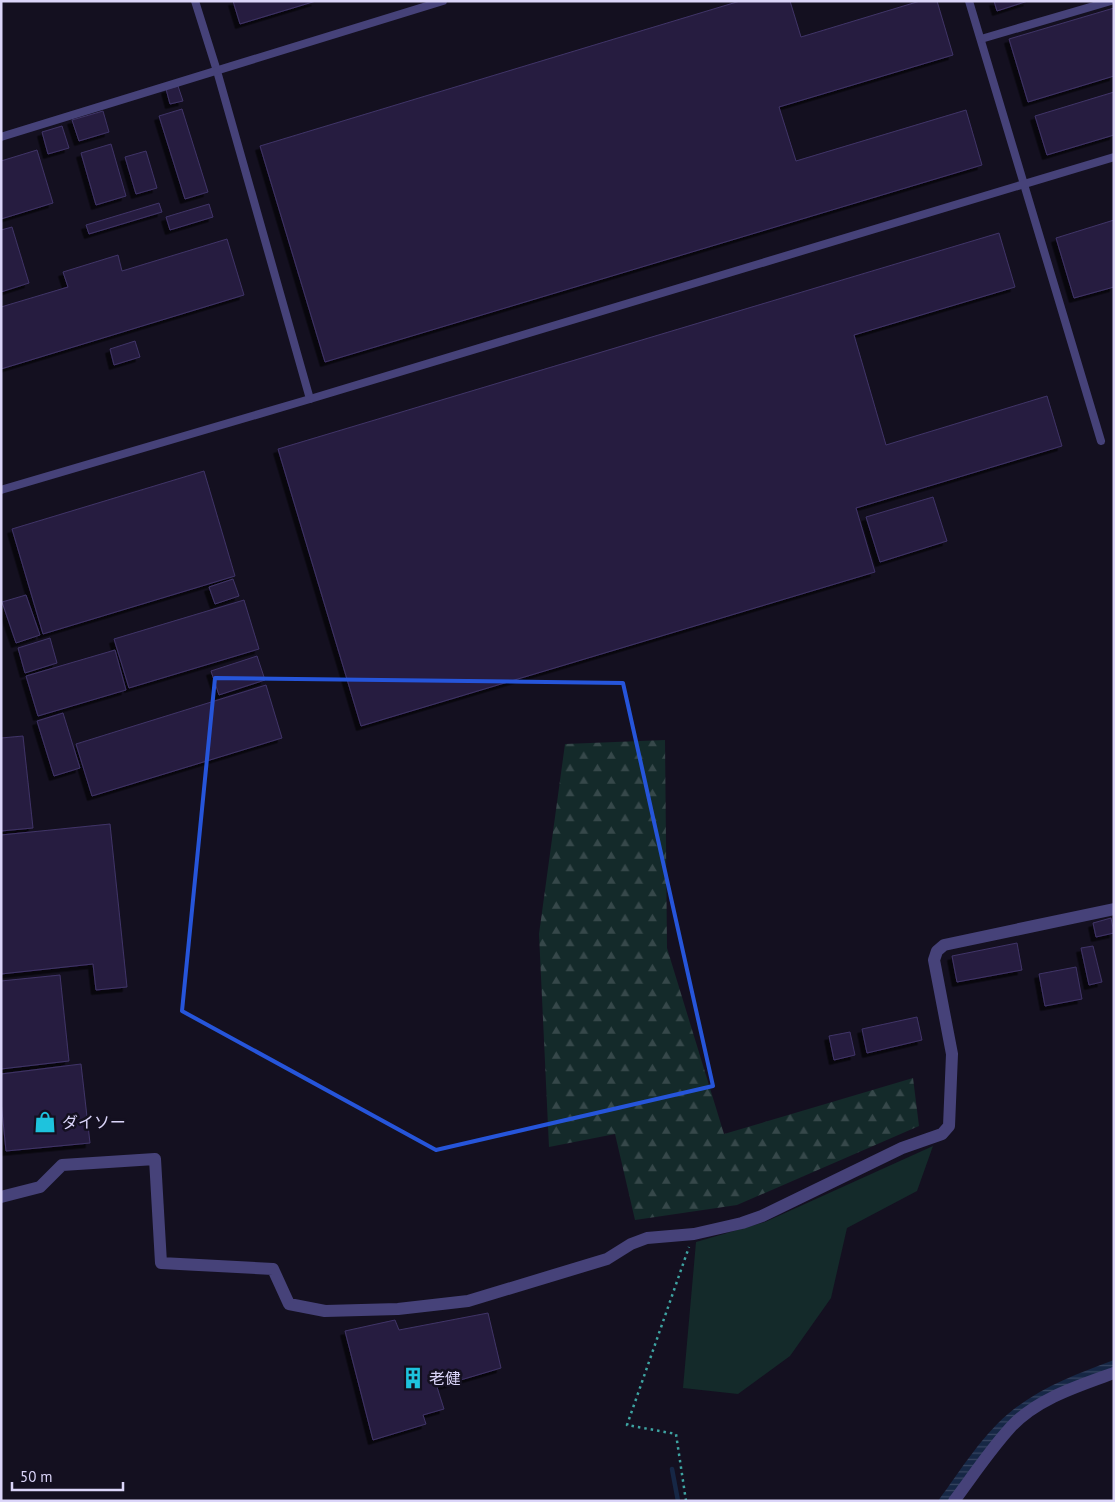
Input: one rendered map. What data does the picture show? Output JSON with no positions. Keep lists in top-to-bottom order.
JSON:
{
  "places": {
    "shop": ["ダイソー"],
    "building": ["老健"]
  },
  "scale_bar": "50 m"
}
